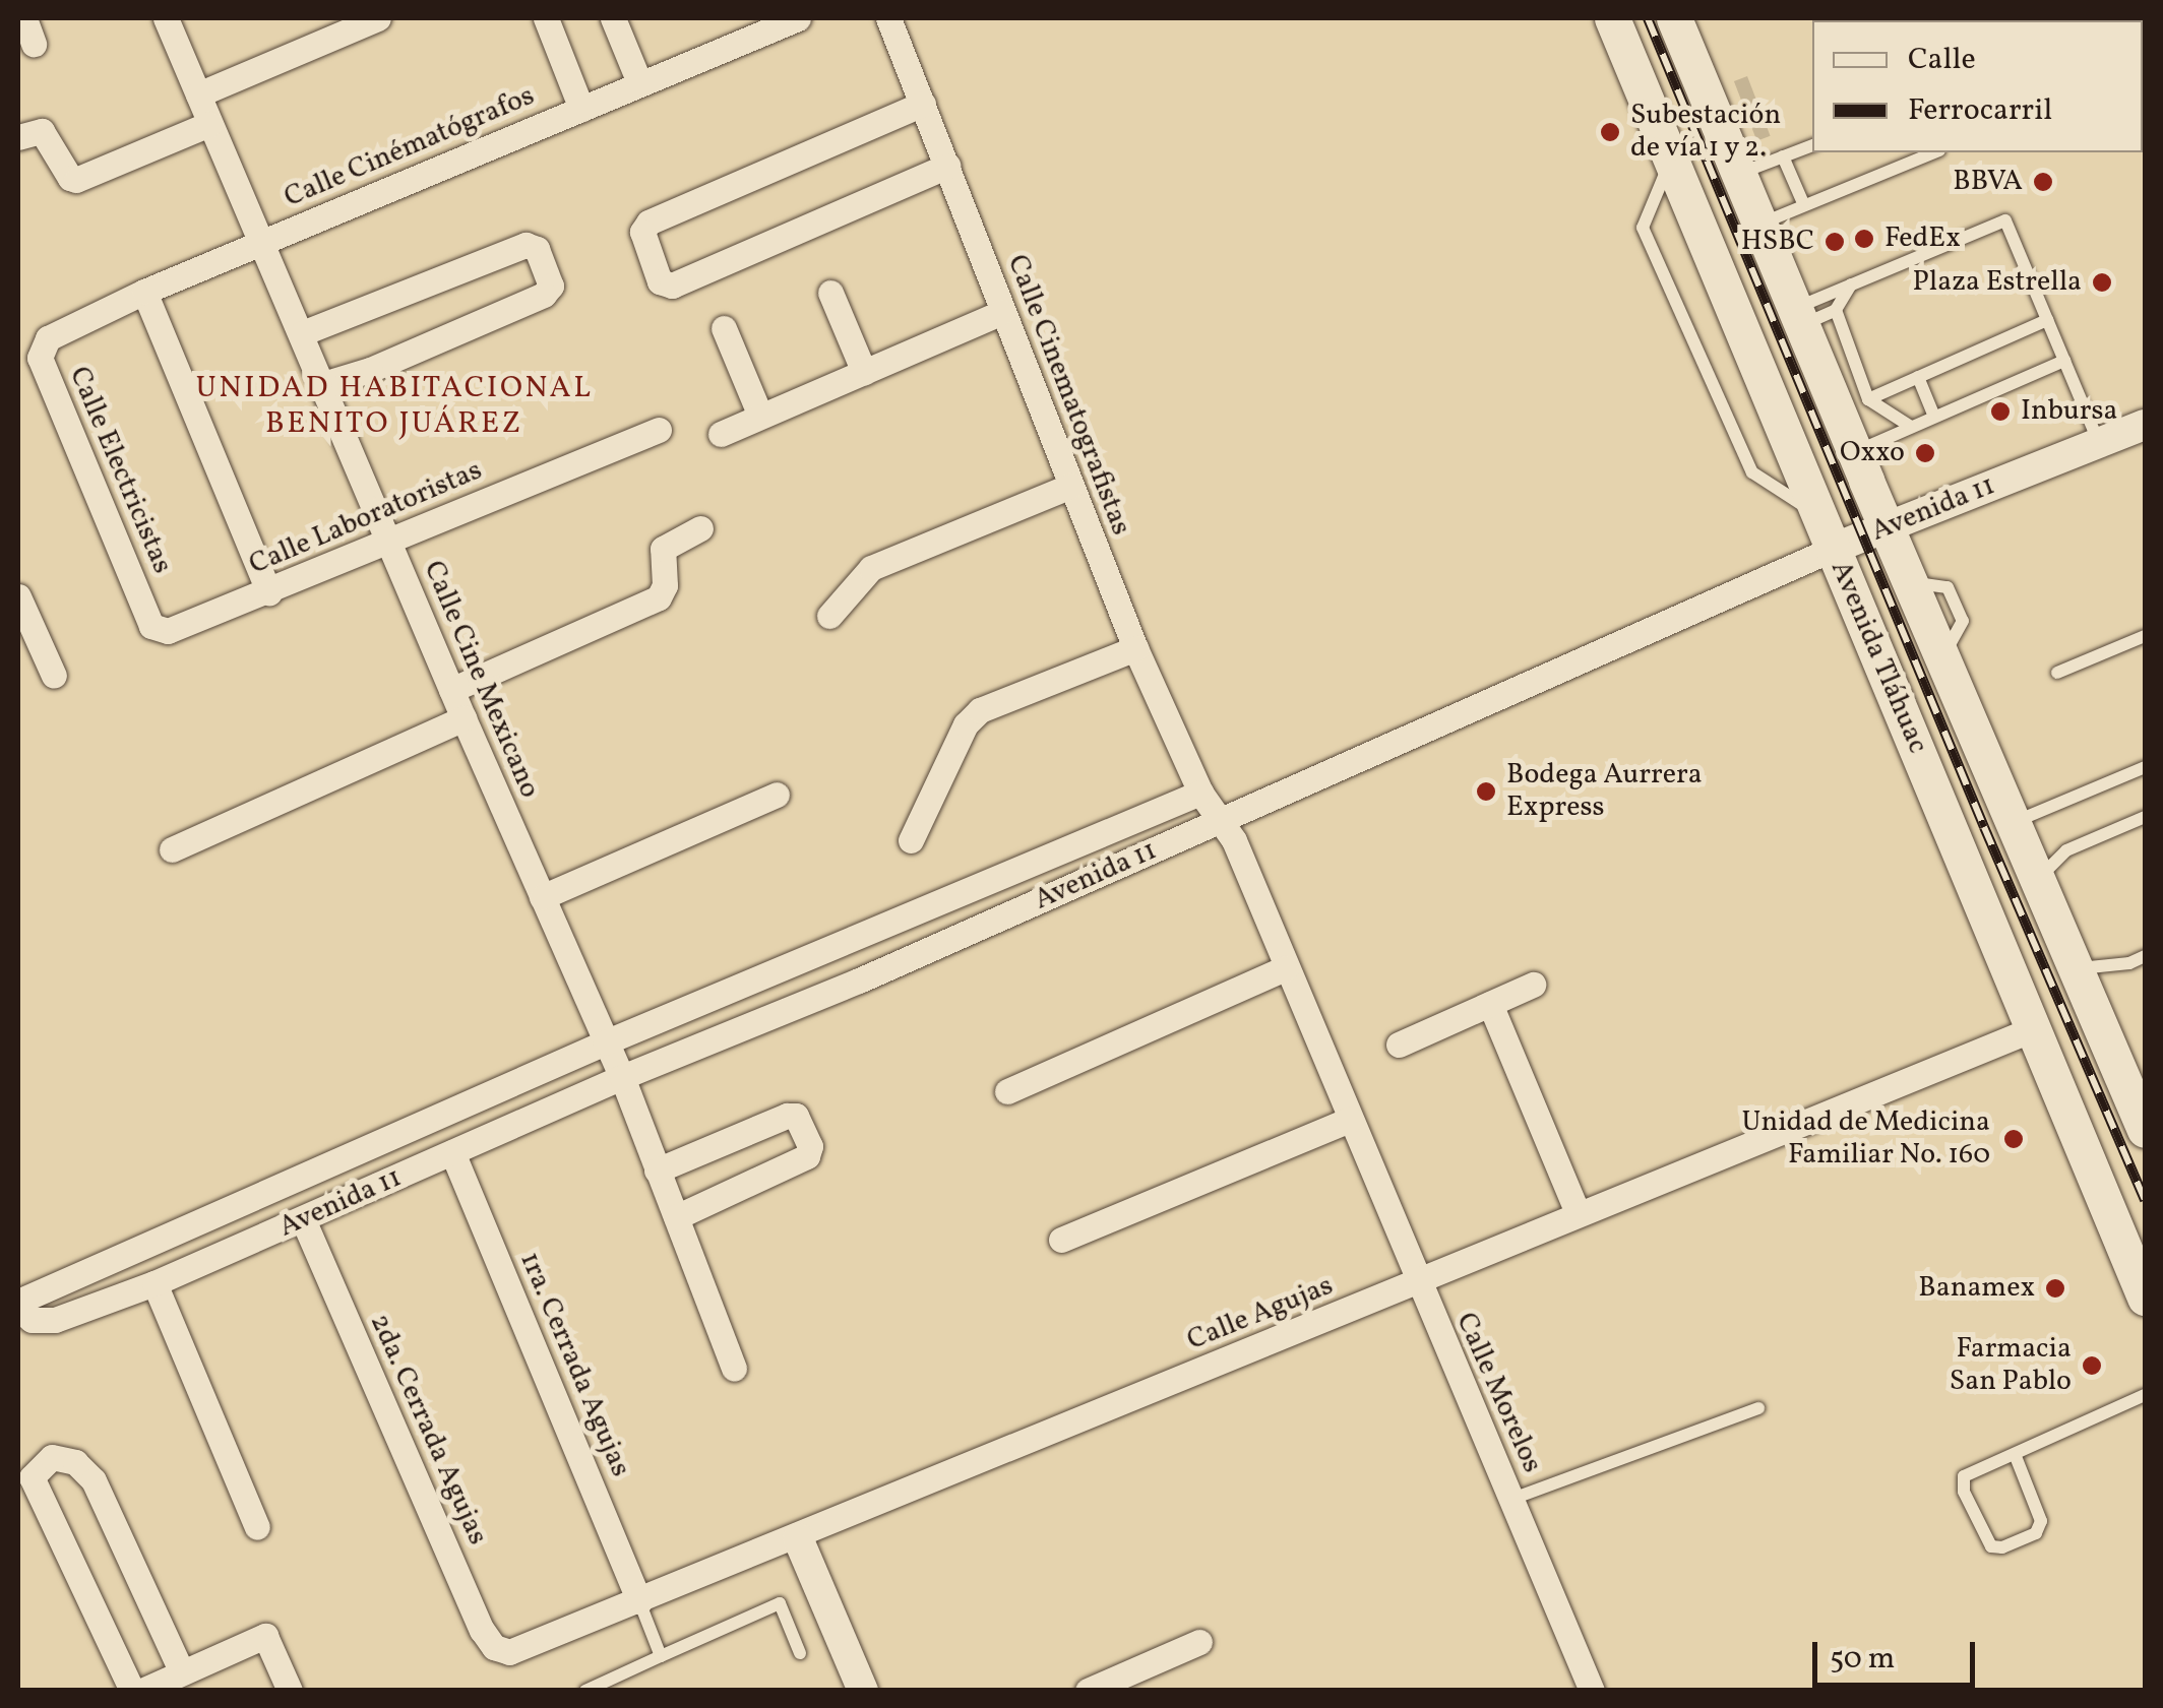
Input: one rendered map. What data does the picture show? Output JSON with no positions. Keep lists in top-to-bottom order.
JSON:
{
  "streets": {
    "main road": ["Avenida Tláhuac"],
    "street": [
      "Calle Cinématógrafos",
      "Calle Cinematografistas",
      "Calle Electricistas",
      "Avenida 11",
      "Calle Laboratoristas",
      "Calle Cine Mexicano",
      "Calle Agujas",
      "1ra. Cerrada Agujas",
      "Calle Morelos",
      "2da. Cerrada Agujas"
    ]
  },
  "crossings": [
    ["Calle Cinématógrafos", "Calle Electricistas"],
    ["Calle Cinématógrafos", "Calle Cine Mexicano"],
    ["Calle Cinematografistas", "Avenida 11"],
    ["Calle Cinematografistas", "Calle Morelos"],
    ["Calle Electricistas", "Calle Laboratoristas"],
    ["Avenida 11", "Avenida Tláhuac"],
    ["Avenida 11", "Calle Cine Mexicano"],
    ["Avenida 11", "1ra. Cerrada Agujas"],
    ["Avenida 11", "Calle Morelos"],
    ["Avenida 11", "2da. Cerrada Agujas"],
    ["Calle Laboratoristas", "Calle Cine Mexicano"],
    ["Avenida Tláhuac", "Calle Agujas"],
    ["Calle Agujas", "1ra. Cerrada Agujas"],
    ["Calle Agujas", "Calle Morelos"],
    ["Calle Agujas", "2da. Cerrada Agujas"]
  ],
  "districts": ["UNIDAD HABITACIONAL BENITO JUÁREZ"],
  "places": [
    "Subestación de vía 1 y 2.",
    "BBVA",
    "FedEx",
    "HSBC",
    "Plaza Estrella",
    "Inbursa",
    "Oxxo",
    "Bodega Aurrera Express",
    "Unidad de Medicina Familiar No. 160",
    "Banamex",
    "Farmacia San Pablo"
  ],
  "legend": ["Calle", "Ferrocarril"],
  "scale_bar": "50 m"
}
